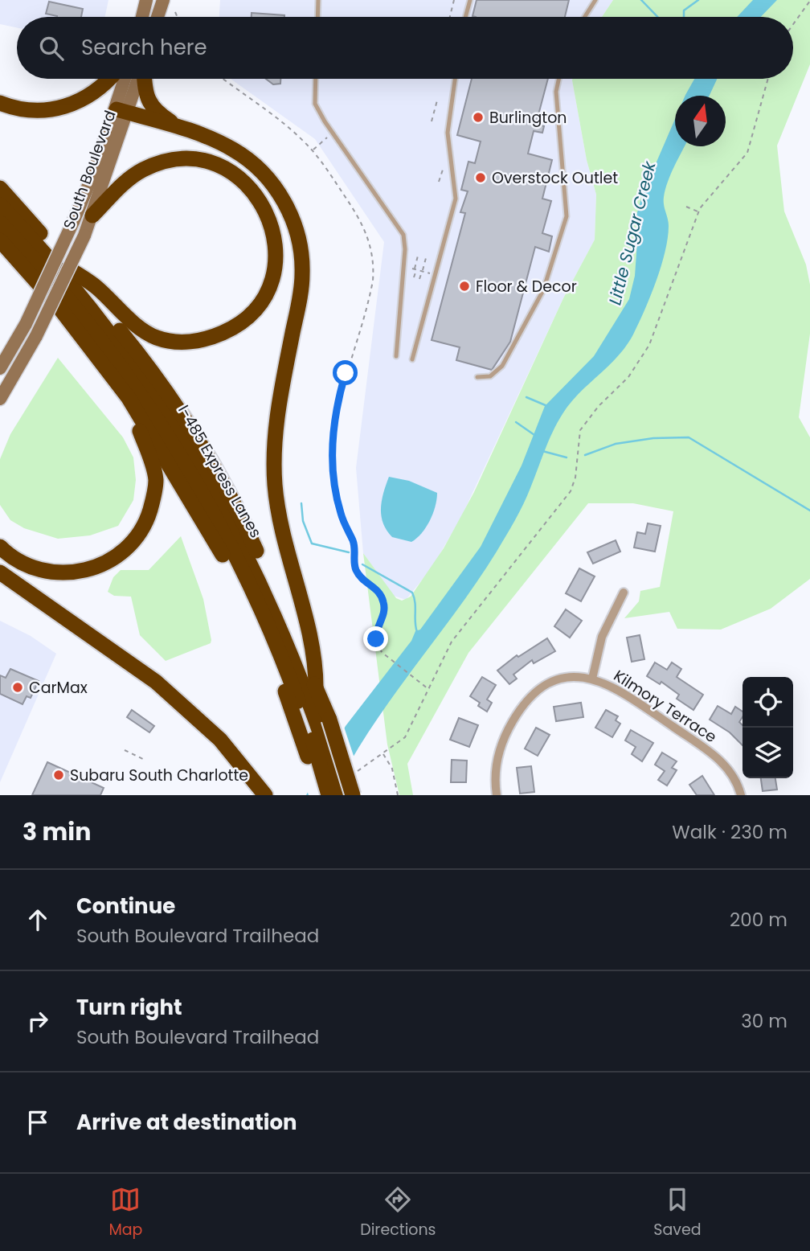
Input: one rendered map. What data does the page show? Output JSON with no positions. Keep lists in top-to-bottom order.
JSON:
{
  "streets": {
    "highway": ["I-485 Express Lanes"],
    "main road": ["South Boulevard"],
    "street": ["Kilmory Terrace"]
  },
  "water": ["Little Sugar Creek"],
  "places": [
    "Burlington",
    "Overstock Outlet",
    "Floor & Decor",
    "CarMax",
    "Subaru South Charlotte"
  ],
  "north": "top",
  "page": {
    "search": "Search here",
    "heading": ["3 min", "Walk · 230 m"],
    "list": [
      ["Continue", "South Boulevard Trailhead", "200 m"],
      ["Turn right", "South Boulevard Trailhead", "30 m"],
      "Arrive at destination"
    ],
    "nav": ["Map", "Directions", "Saved"]
  }
}
